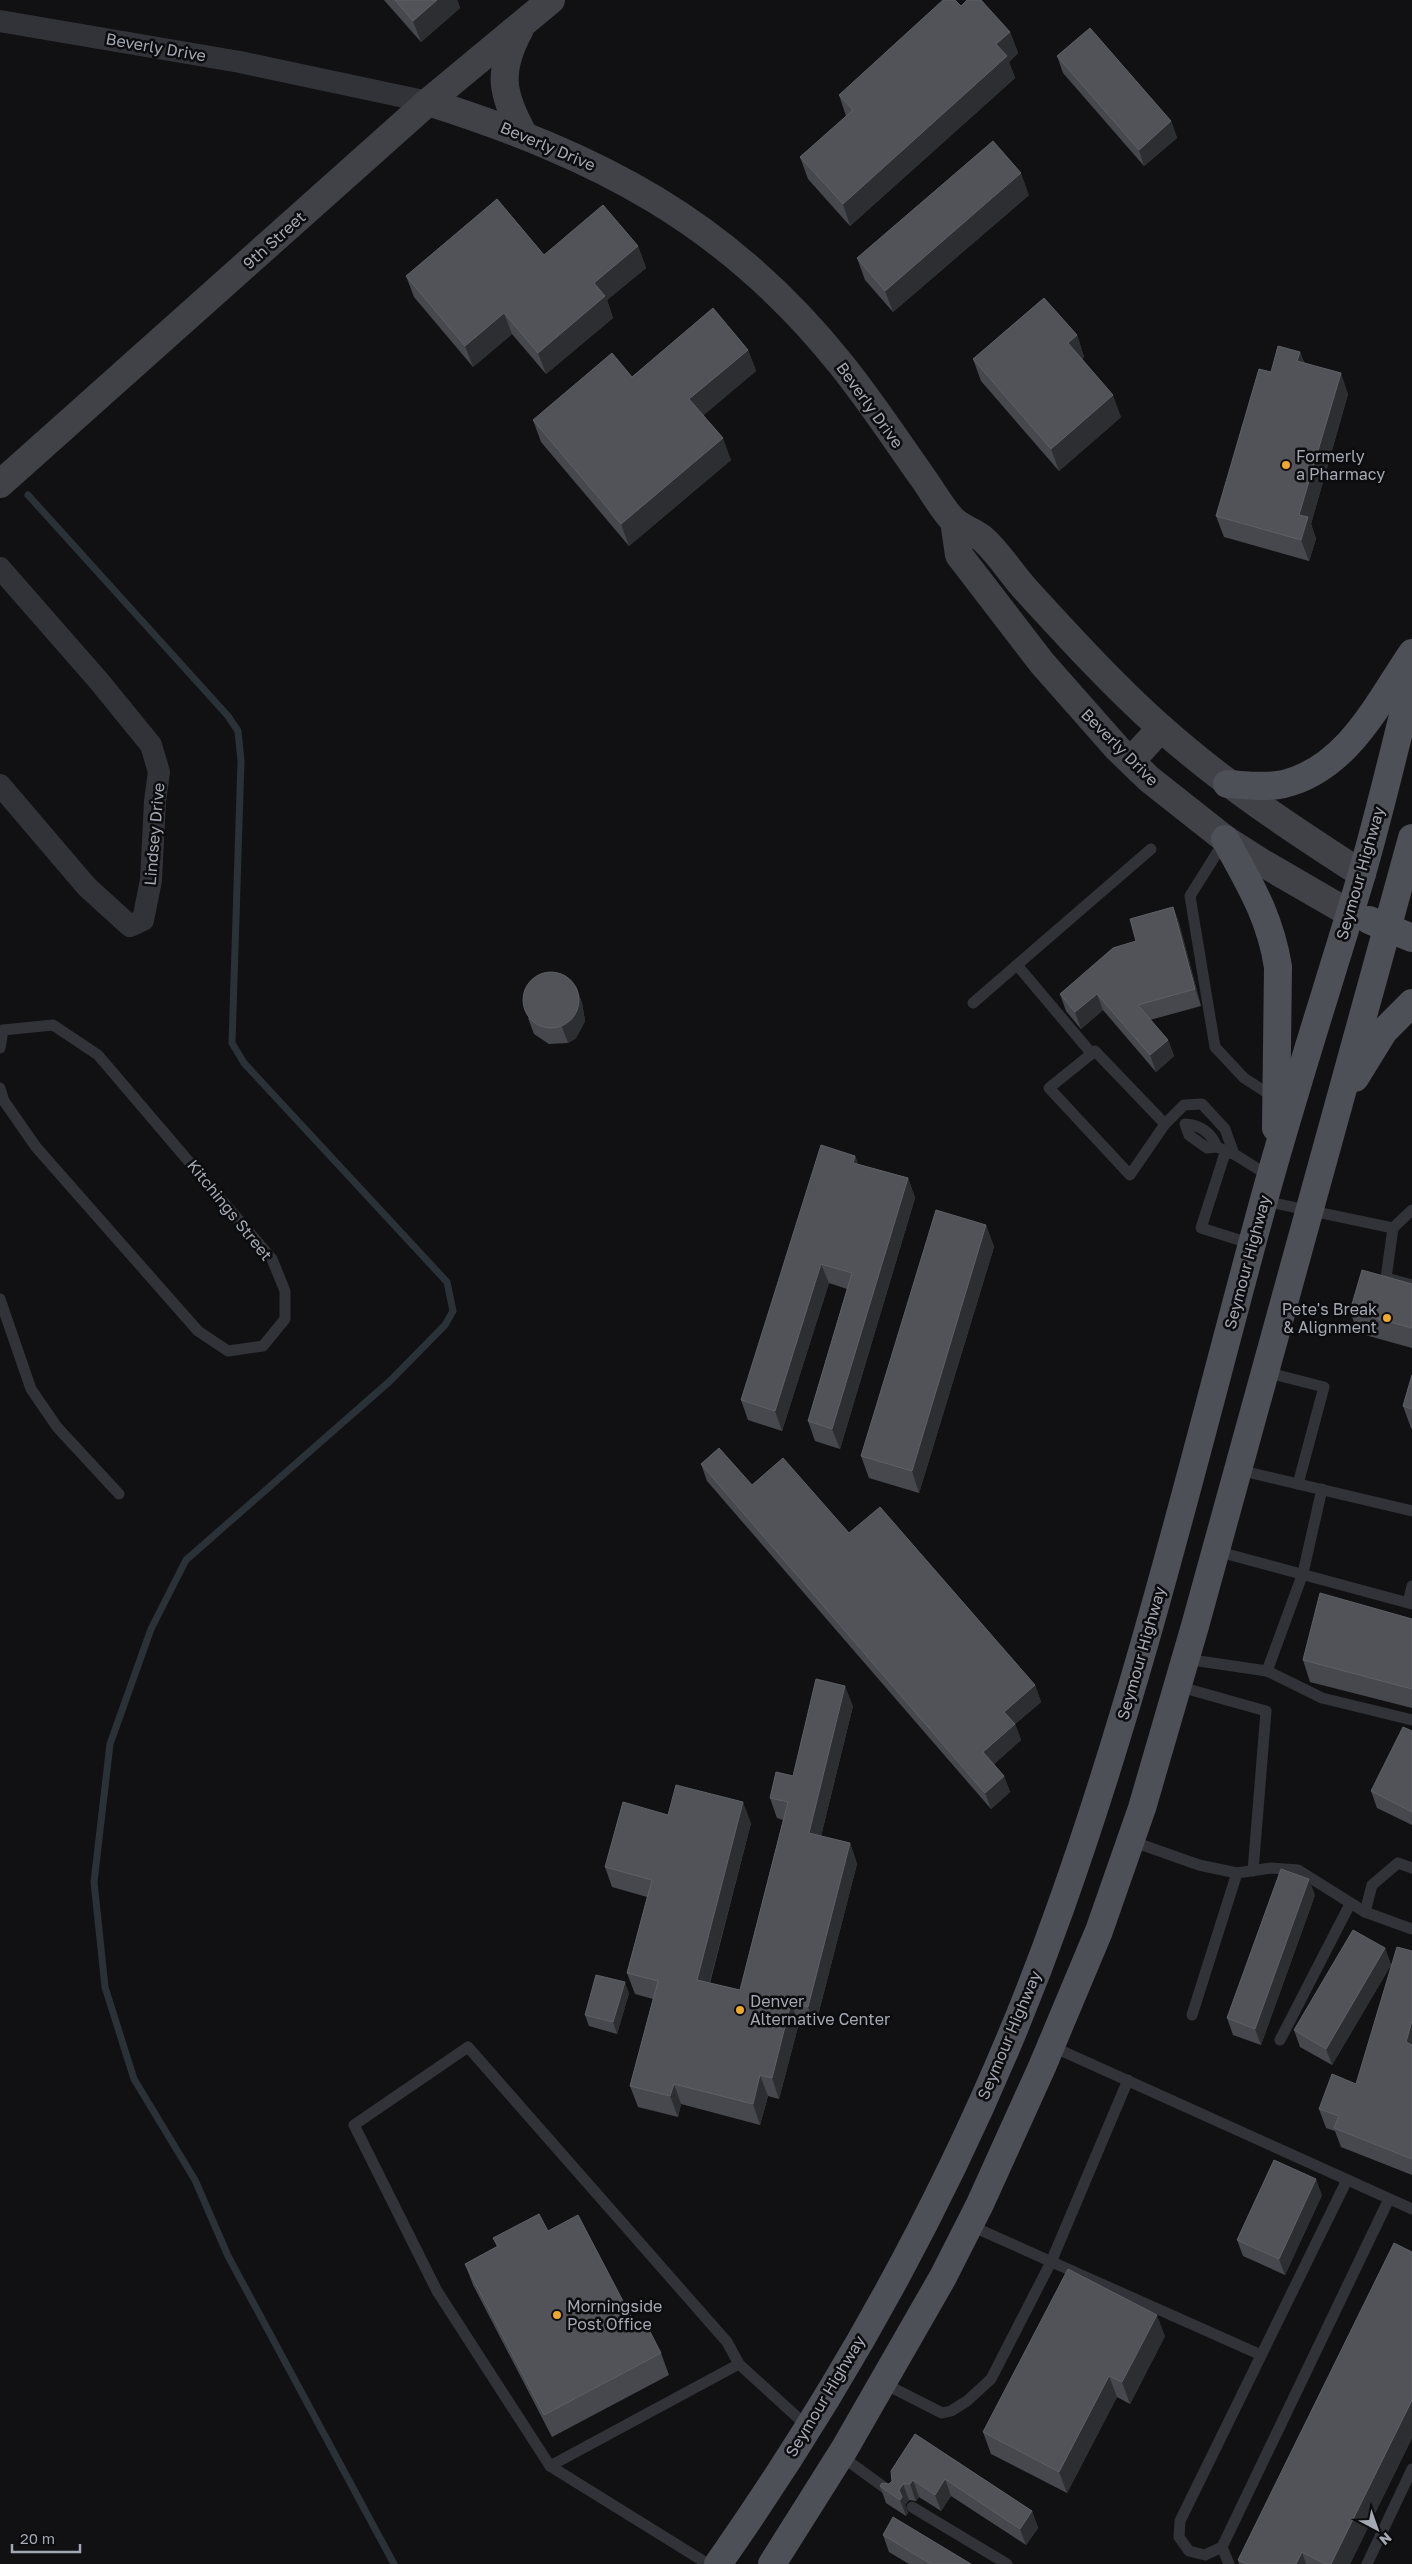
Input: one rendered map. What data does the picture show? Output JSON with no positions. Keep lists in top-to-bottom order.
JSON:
{
  "streets": {
    "main road": ["Seymour Highway"],
    "street": ["Beverly Drive", "9th Street", "Lindsey Drive"],
    "lane": ["Kitchings Street"]
  },
  "crossings": [
    ["Beverly Drive", "9th Street"],
    ["Beverly Drive", "Seymour Highway"]
  ],
  "places": [
    "Formerly a Pharmacy",
    "Pete's Break & Alignment",
    "Denver Alternative Center",
    "Morningside Post Office"
  ],
  "scale_bar": "20 m",
  "north": "bottom right"
}
